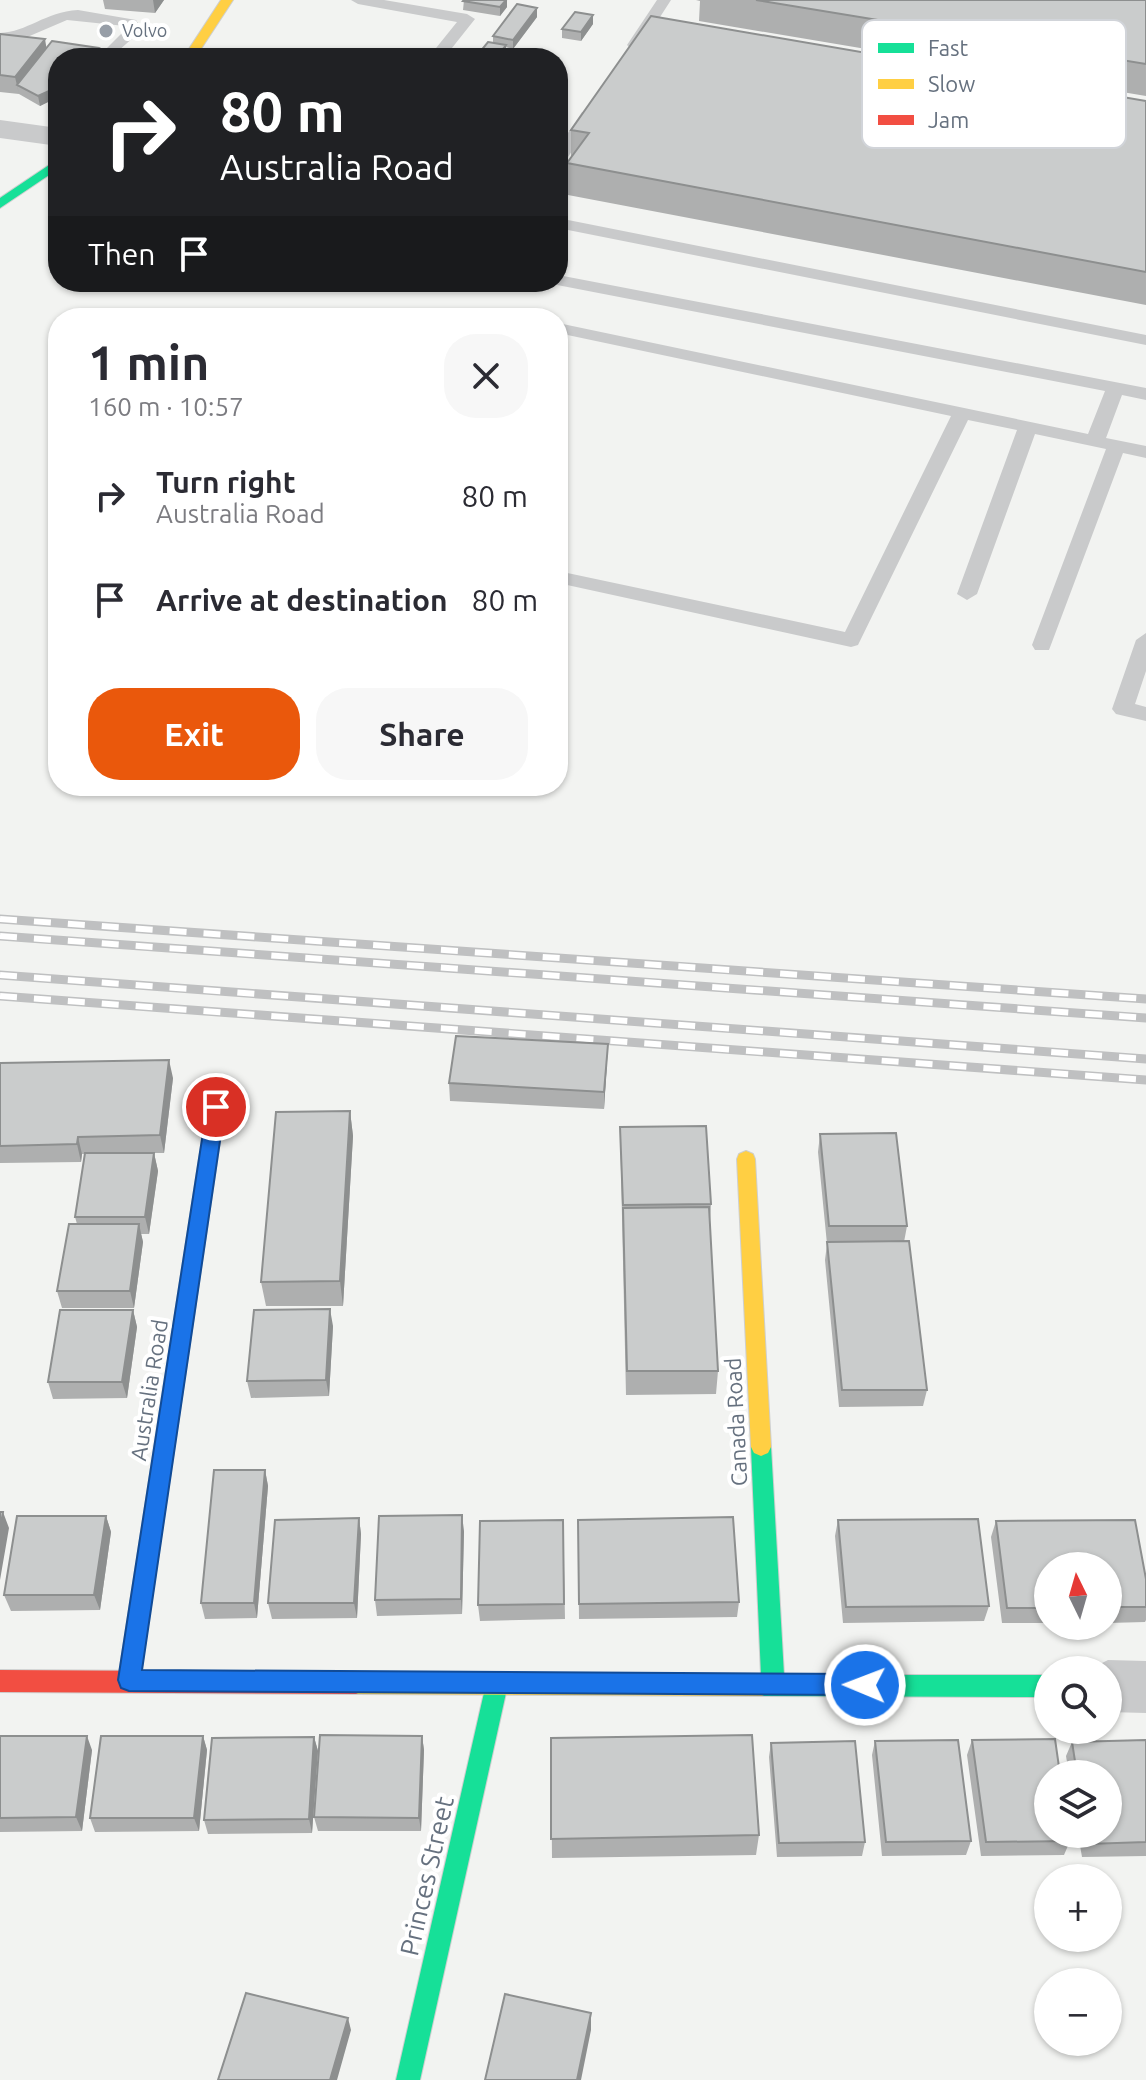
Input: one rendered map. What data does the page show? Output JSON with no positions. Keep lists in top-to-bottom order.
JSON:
{
  "streets": {
    "street": ["Australia Road", "Canada Road", "Princes Street"]
  },
  "places": ["Volvo"],
  "legend": ["Fast", "Slow", "Jam"],
  "north": "top",
  "page": {
    "turn": ["80 m", "Australia Road"],
    "then": "Then",
    "heading": ["1 min", "160 m · 10:57"],
    "list": [
      {
        "name": "Turn right",
        "note": "Australia Road",
        "value": "80 m"
      },
      {
        "name": "Arrive at destination",
        "value": "80 m"
      }
    ],
    "buttons": ["Exit", "Share"],
    "map_buttons": ["+", "−"]
  }
}
